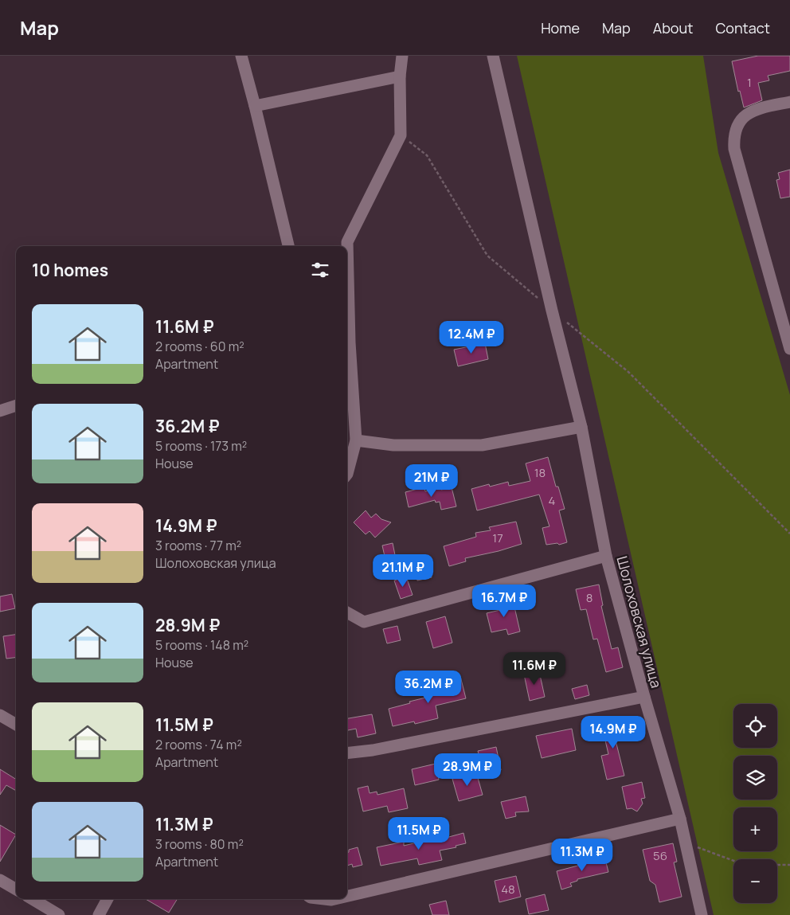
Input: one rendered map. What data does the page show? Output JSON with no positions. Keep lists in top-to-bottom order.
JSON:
{
  "streets": {
    "street": ["Шолоховская улица"]
  },
  "house_numbers": [
    "1",
    "18",
    "4",
    "17",
    "8",
    "56",
    "48"
  ],
  "page": {
    "header": "Map",
    "nav": [
      "Home",
      "Map",
      "About",
      "Contact"
    ],
    "heading": "10 homes",
    "list": [
      {
        "name": "11.6M ₽",
        "note": "2 rooms · 60 m² · Apartment"
      },
      {
        "name": "36.2M ₽",
        "note": "5 rooms · 173 m² · House"
      },
      {
        "name": "14.9M ₽",
        "note": "3 rooms · 77 m² · Шолоховская улица"
      },
      {
        "name": "28.9M ₽",
        "note": "5 rooms · 148 m² · House"
      },
      {
        "name": "11.5M ₽",
        "note": "2 rooms · 74 m² · Apartment"
      },
      {
        "name": "11.3M ₽",
        "note": "3 rooms · 80 m² · Apartment"
      }
    ],
    "price": [
      "12.4M ₽",
      "21M ₽",
      "21.1M ₽",
      "16.7M ₽",
      "11.6M ₽",
      "36.2M ₽",
      "14.9M ₽",
      "28.9M ₽",
      "11.5M ₽",
      "11.3M ₽"
    ],
    "map_buttons": ["+", "−"]
  }
}
